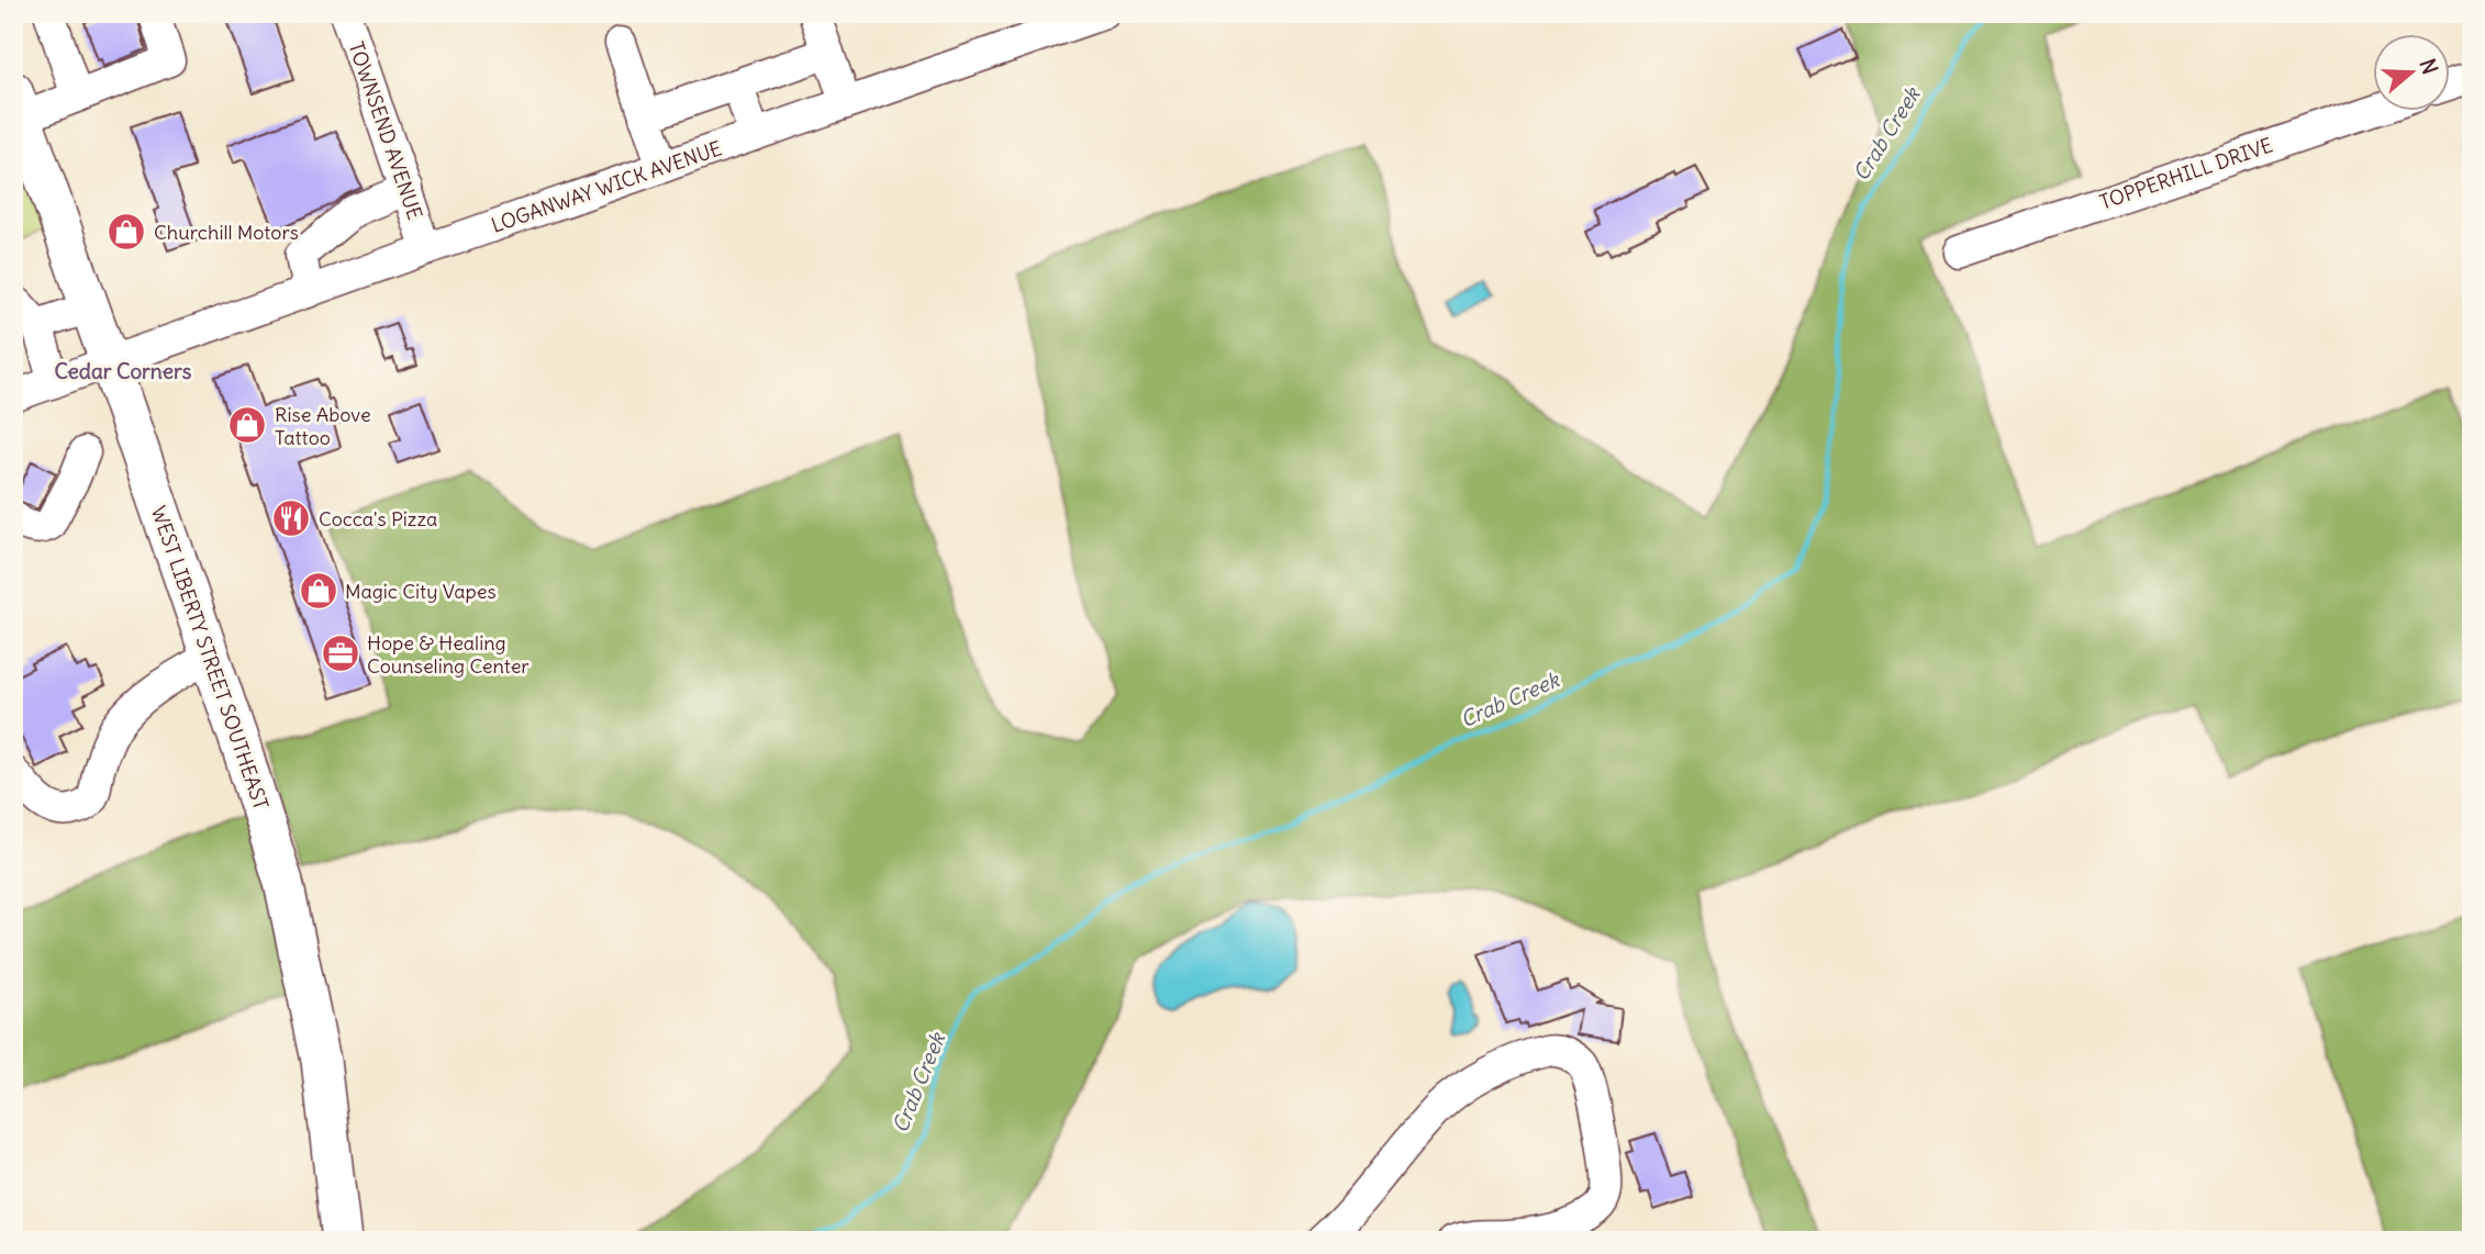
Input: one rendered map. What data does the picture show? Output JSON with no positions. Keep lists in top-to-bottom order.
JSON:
{
  "streets": {
    "main road": ["WEST LIBERTY STREET SOUTHEAST"],
    "street": ["TOWNSEND AVENUE", "TOPPERHILL DRIVE", "LOGANWAY WICK AVENUE"]
  },
  "crossings": [
    ["TOWNSEND AVENUE", "LOGANWAY WICK AVENUE"],
    ["LOGANWAY WICK AVENUE", "WEST LIBERTY STREET SOUTHEAST"]
  ],
  "districts": ["Cedar Corners"],
  "water": ["Crab Creek"],
  "places": {
    "shop": ["Churchill Motors", "Rise Above Tattoo", "Magic City Vapes"],
    "restaurant": ["Cocca's Pizza"],
    "office": ["Hope & Healing Counseling Center"]
  },
  "north": "right"
}
